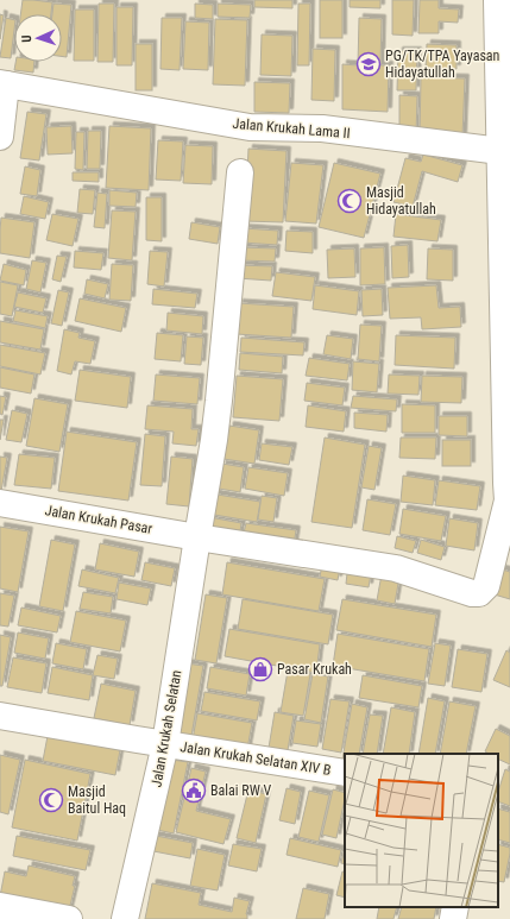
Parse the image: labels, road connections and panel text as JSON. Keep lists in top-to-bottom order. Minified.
{"streets":{"street":["Jalan Krukah Lama II","Jalan Krukah Pasar","Jalan Krukah Selatan","Jalan Krukah Selatan XIV B"]},"crossings":[["Jalan Krukah Pasar","Jalan Krukah Selatan"],["Jalan Krukah Selatan","Jalan Krukah Selatan XIV B"]],"places":{"school or university":["PG/TK/TPA Yayasan Hidayatullah"],"mosque":["Masjid Hidayatullah","Masjid Baitul Haq"],"shop":["Pasar Krukah"],"public building":["Balai RW V"]},"north":"left"}
